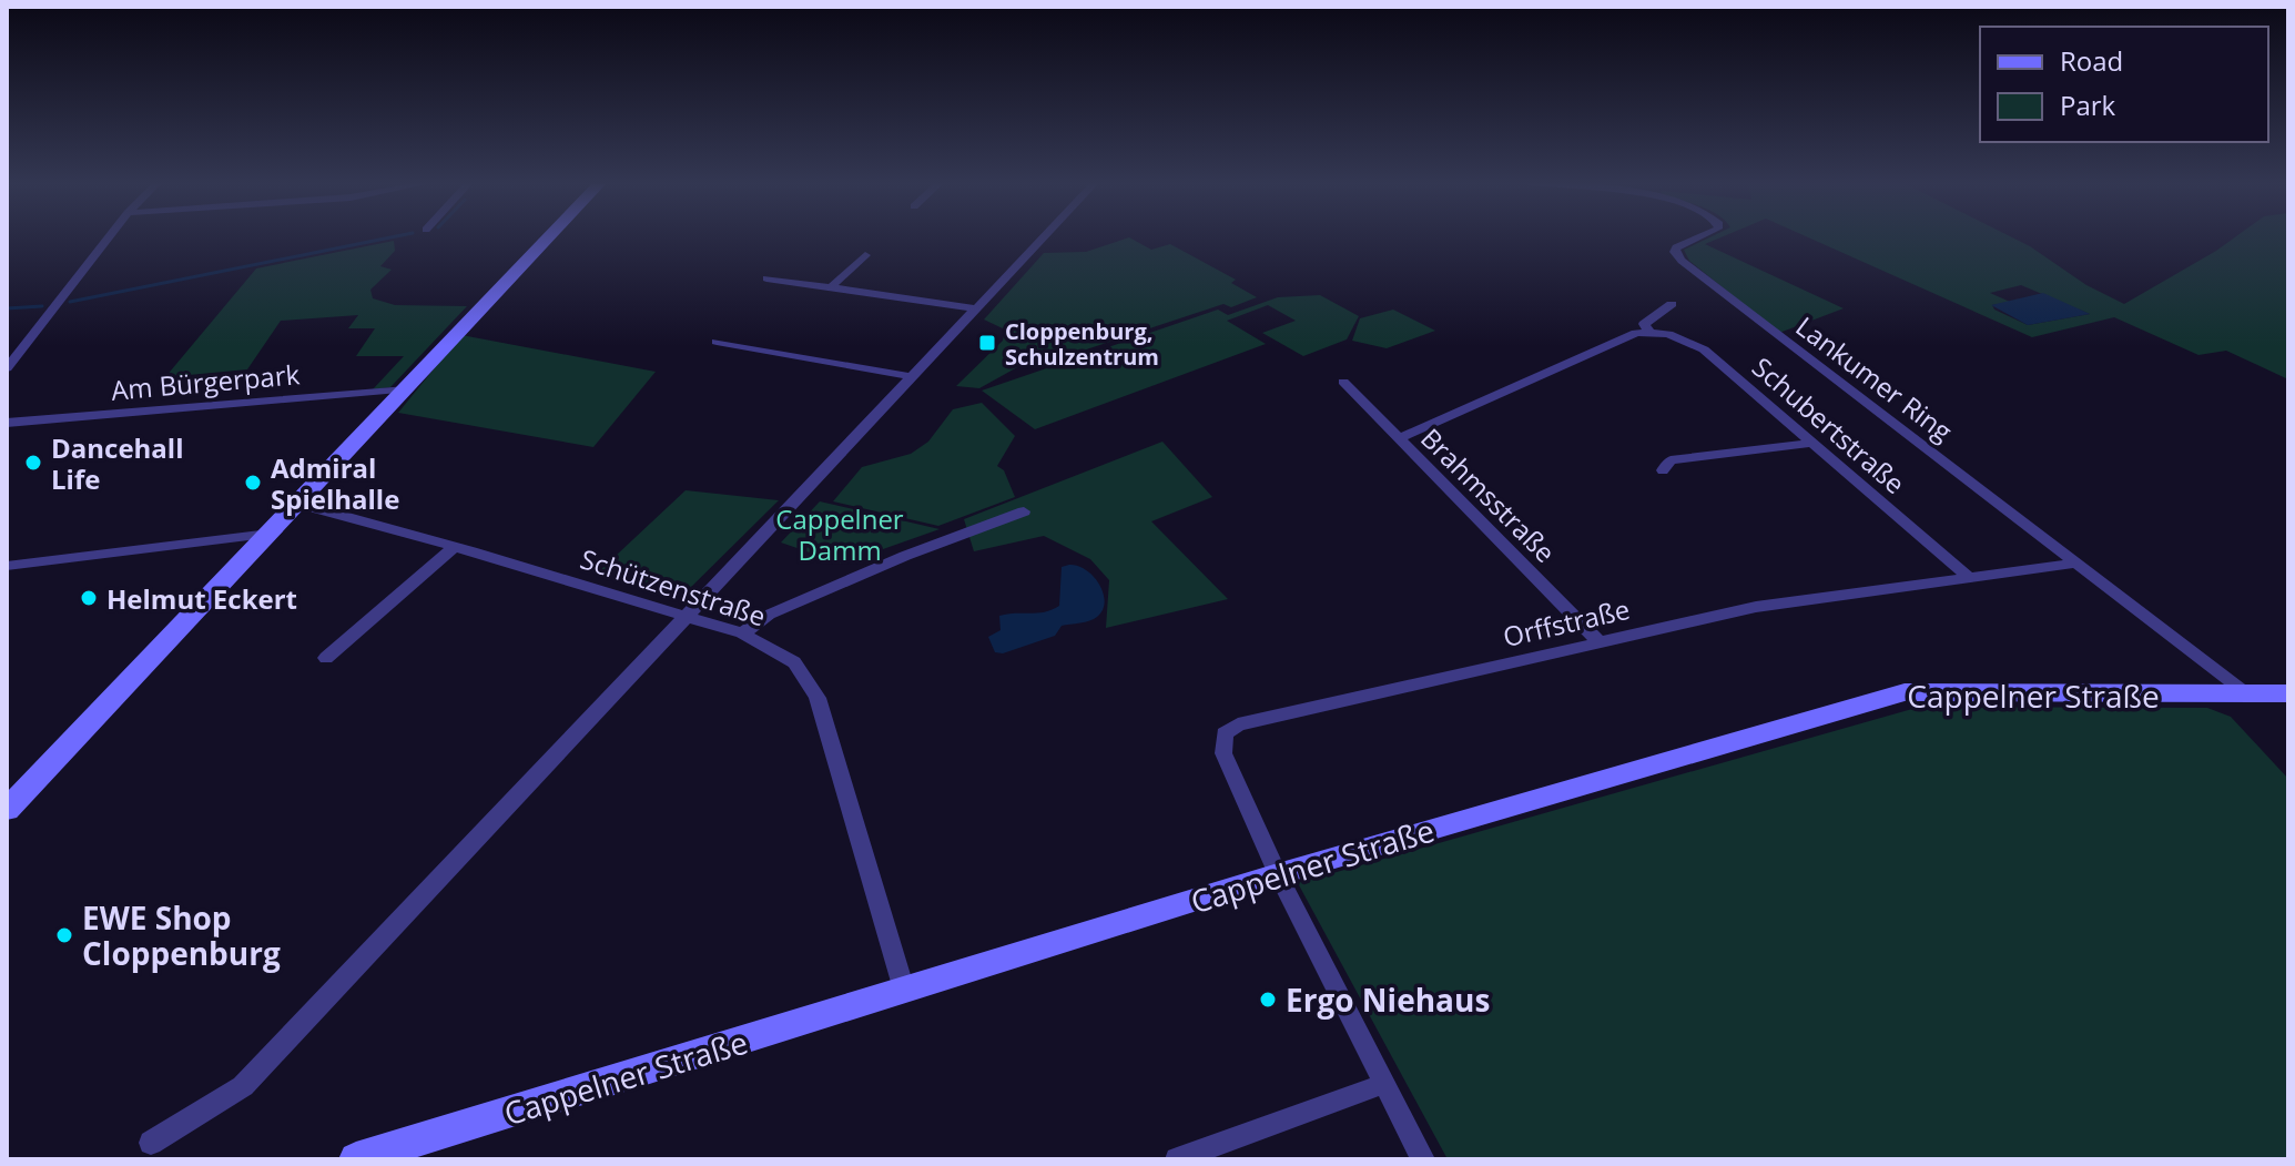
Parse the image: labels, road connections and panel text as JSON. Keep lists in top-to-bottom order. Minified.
{"streets":{"street":["Lankumer Ring","Am Bürgerpark","Schubertstraße","Brahmsstraße","Schützenstraße","Orffstraße","Cappelner Straße"]},"crossings":[["Lankumer Ring","Orffstraße"],["Lankumer Ring","Cappelner Straße"],["Schubertstraße","Orffstraße"],["Brahmsstraße","Orffstraße"],["Schützenstraße","Cappelner Straße"],["Orffstraße","Cappelner Straße"]],"parks":["Cappelner Damm"],"places":{"transit":["Cloppenburg, Schulzentrum"],"other":["Dancehall Life","Admiral Spielhalle","Helmut Eckert","EWE Shop Cloppenburg","Ergo Niehaus"]},"legend":["Road","Park"]}
